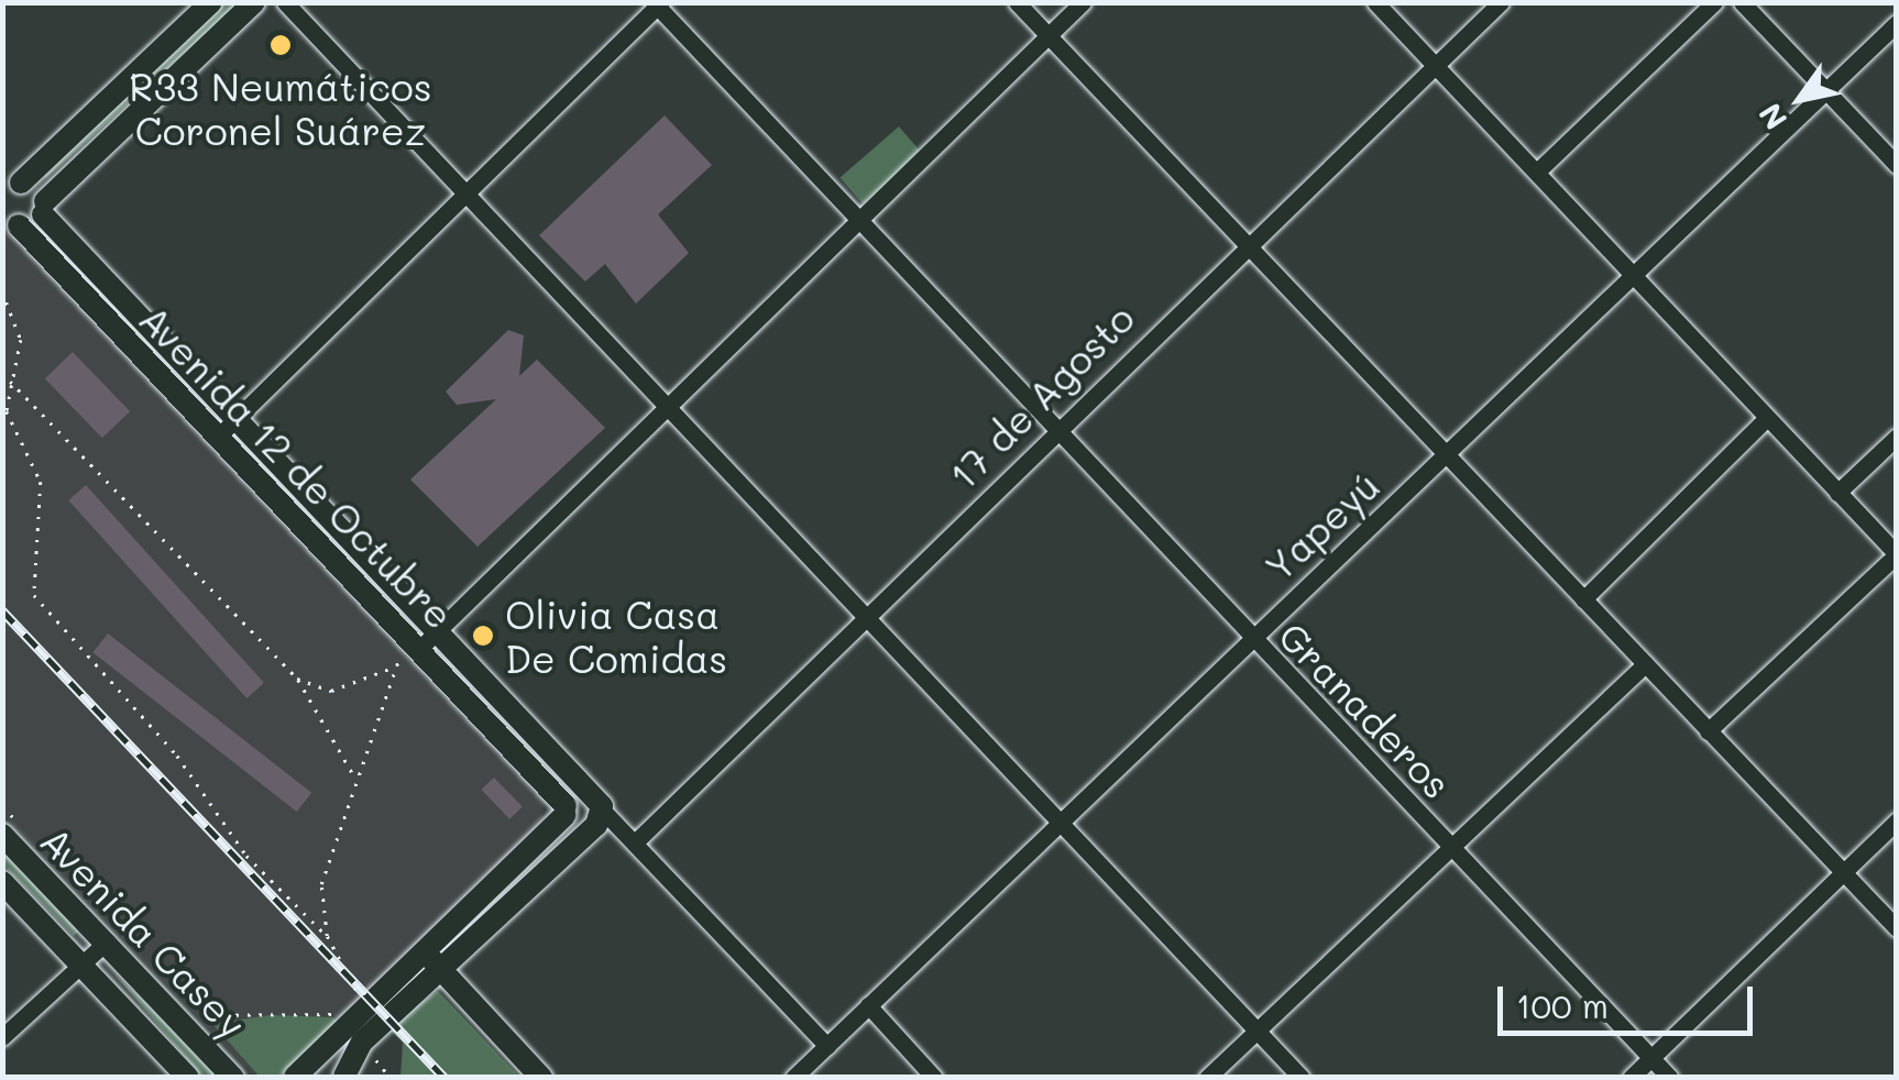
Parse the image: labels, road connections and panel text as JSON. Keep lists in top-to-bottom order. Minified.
{"streets":{"main road":["Avenida 12 de Octubre","Avenida Casey"],"street":["17 de Agosto","Yapeyú","Granaderos"]},"crossings":[["17 de Agosto","Granaderos"],["Yapeyú","Granaderos"]],"places":["R33 Neumáticos Coronel Suárez","Olivia Casa De Comidas"],"scale_bar":"100 m","north":"bottom left"}
